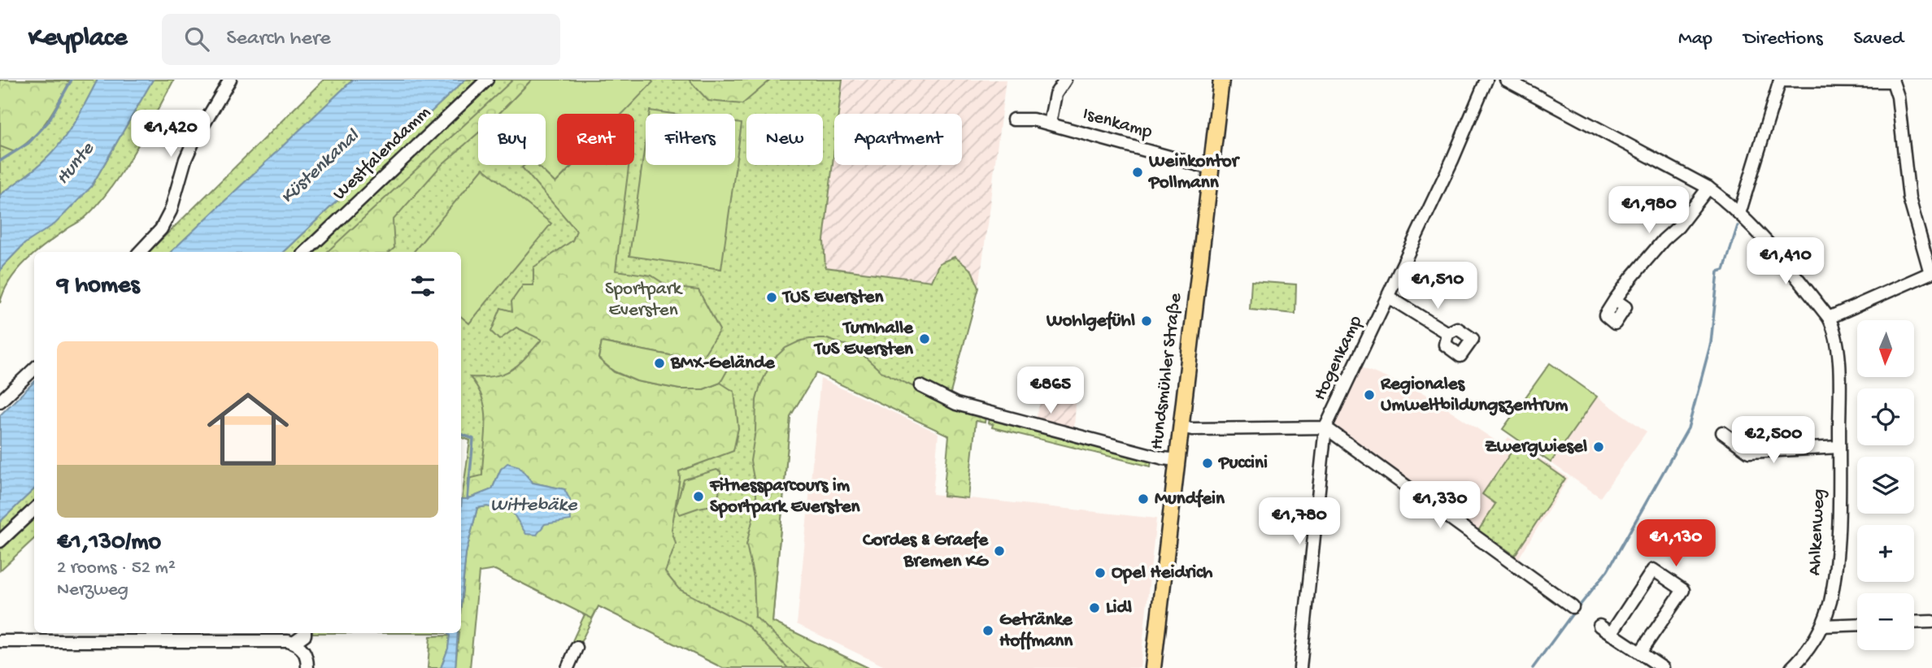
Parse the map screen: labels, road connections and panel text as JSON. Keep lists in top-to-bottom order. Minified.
{"streets":{"main road":["Hundsmühler Straße"],"street":["Isenkamp","Westfalendamm","Hogenkamp","Ahlkenweg"]},"crossings":[["Isenkamp","Hundsmühler Straße"],["Hogenkamp","Hundsmühler Straße"]],"water":["Hunte","Küstenkanal","Wittebäke"],"parks":["Sportpark Eversten"],"places":["Weinkontor Pollmann","TUS Eversten","Wohlgefühl","Turnhalle TuS Eversten","BMX-Gelände","Regionales Umweltbildungszentrum","Zwergwiesel","Puccini","Fitnessparcours im Sportpark Eversten","Mundfein","Cordes & Graefe Bremen KG","Opel Heidrich","Lidl","Getränke Hoffmann"],"north":"bottom","page":{"header":"Keyplace","search":"Search here","nav":["Map","Directions","Saved"],"price":["€1,420","€1,980","€1,410","€1,510","€865","€2,500","€1,330","€1,780","€1,130"],"chip":["Buy","Rent","Filters","New","Apartment"],"heading":"9 homes","map_buttons":["+","−"],"list":[{"name":"€1,130/mo","note":"2 rooms · 52 m² · Nerzweg"}]}}
